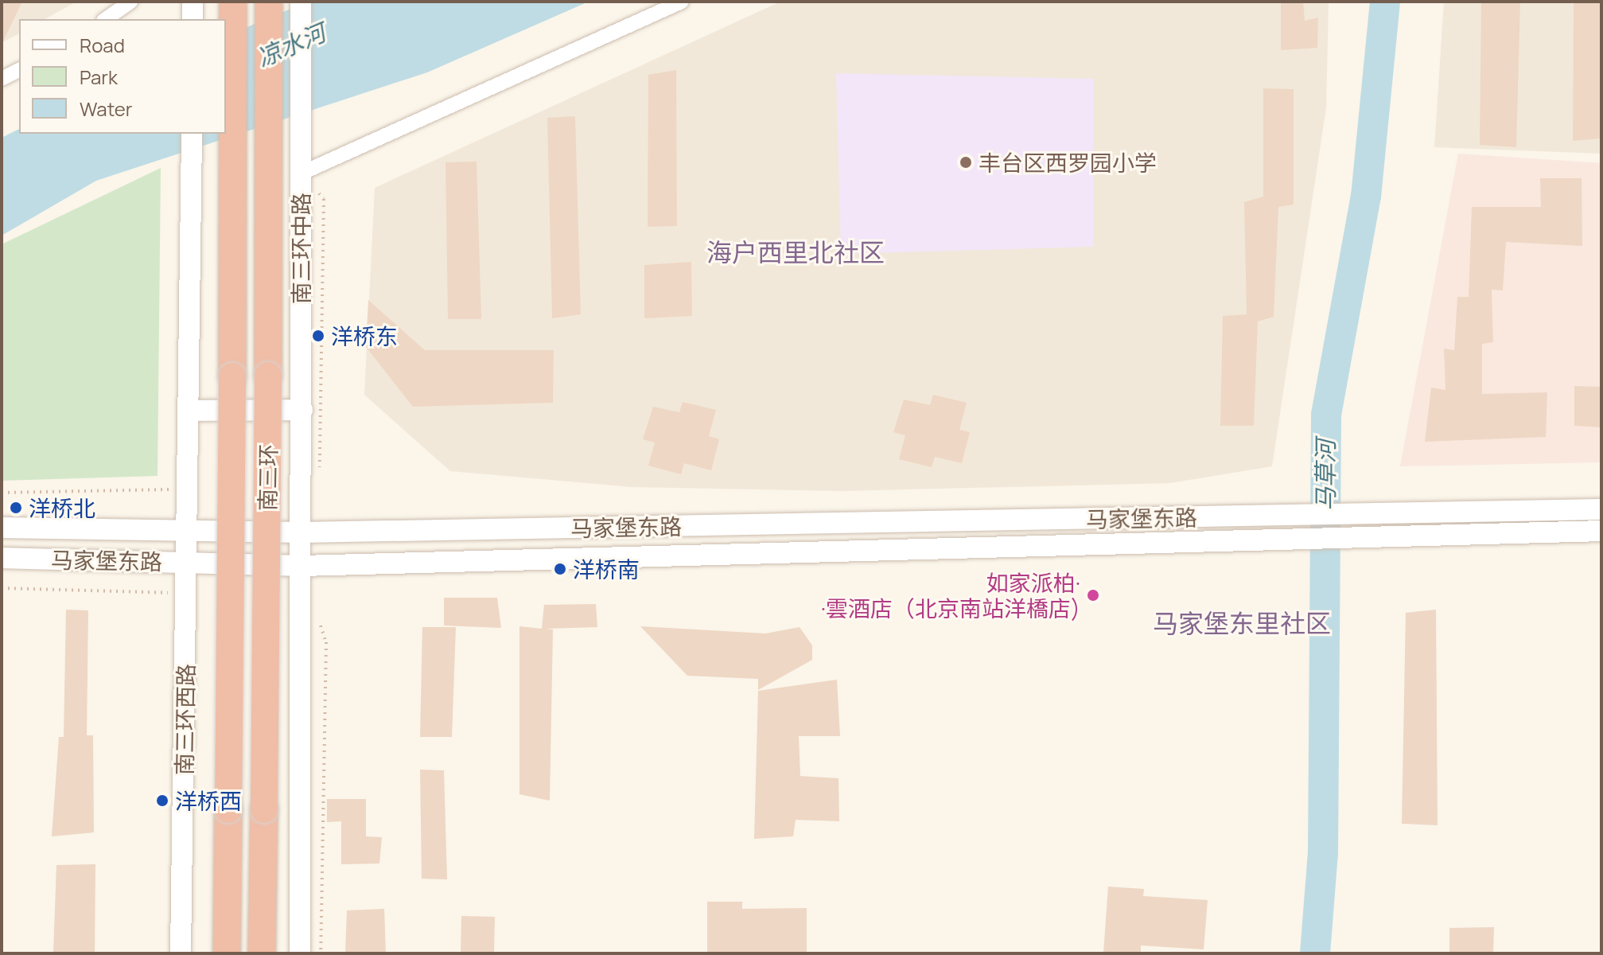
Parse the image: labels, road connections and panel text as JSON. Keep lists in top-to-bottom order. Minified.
{"streets":{"highway":["南三环"],"main road":["南三环中路","马家堡东路","南三环西路"]},"crossings":[["南三环中路","马家堡东路"],["马家堡东路","南三环西路"]],"districts":["海户西里北社区","马家堡东里社区"],"water":["凉水河","马草河"],"places":["丰台区西罗园小学","洋桥东","洋桥北","洋桥南","如家派柏· ·雲酒店（北京南站洋橋店)","洋桥西"],"legend":["Road","Park","Water"]}
